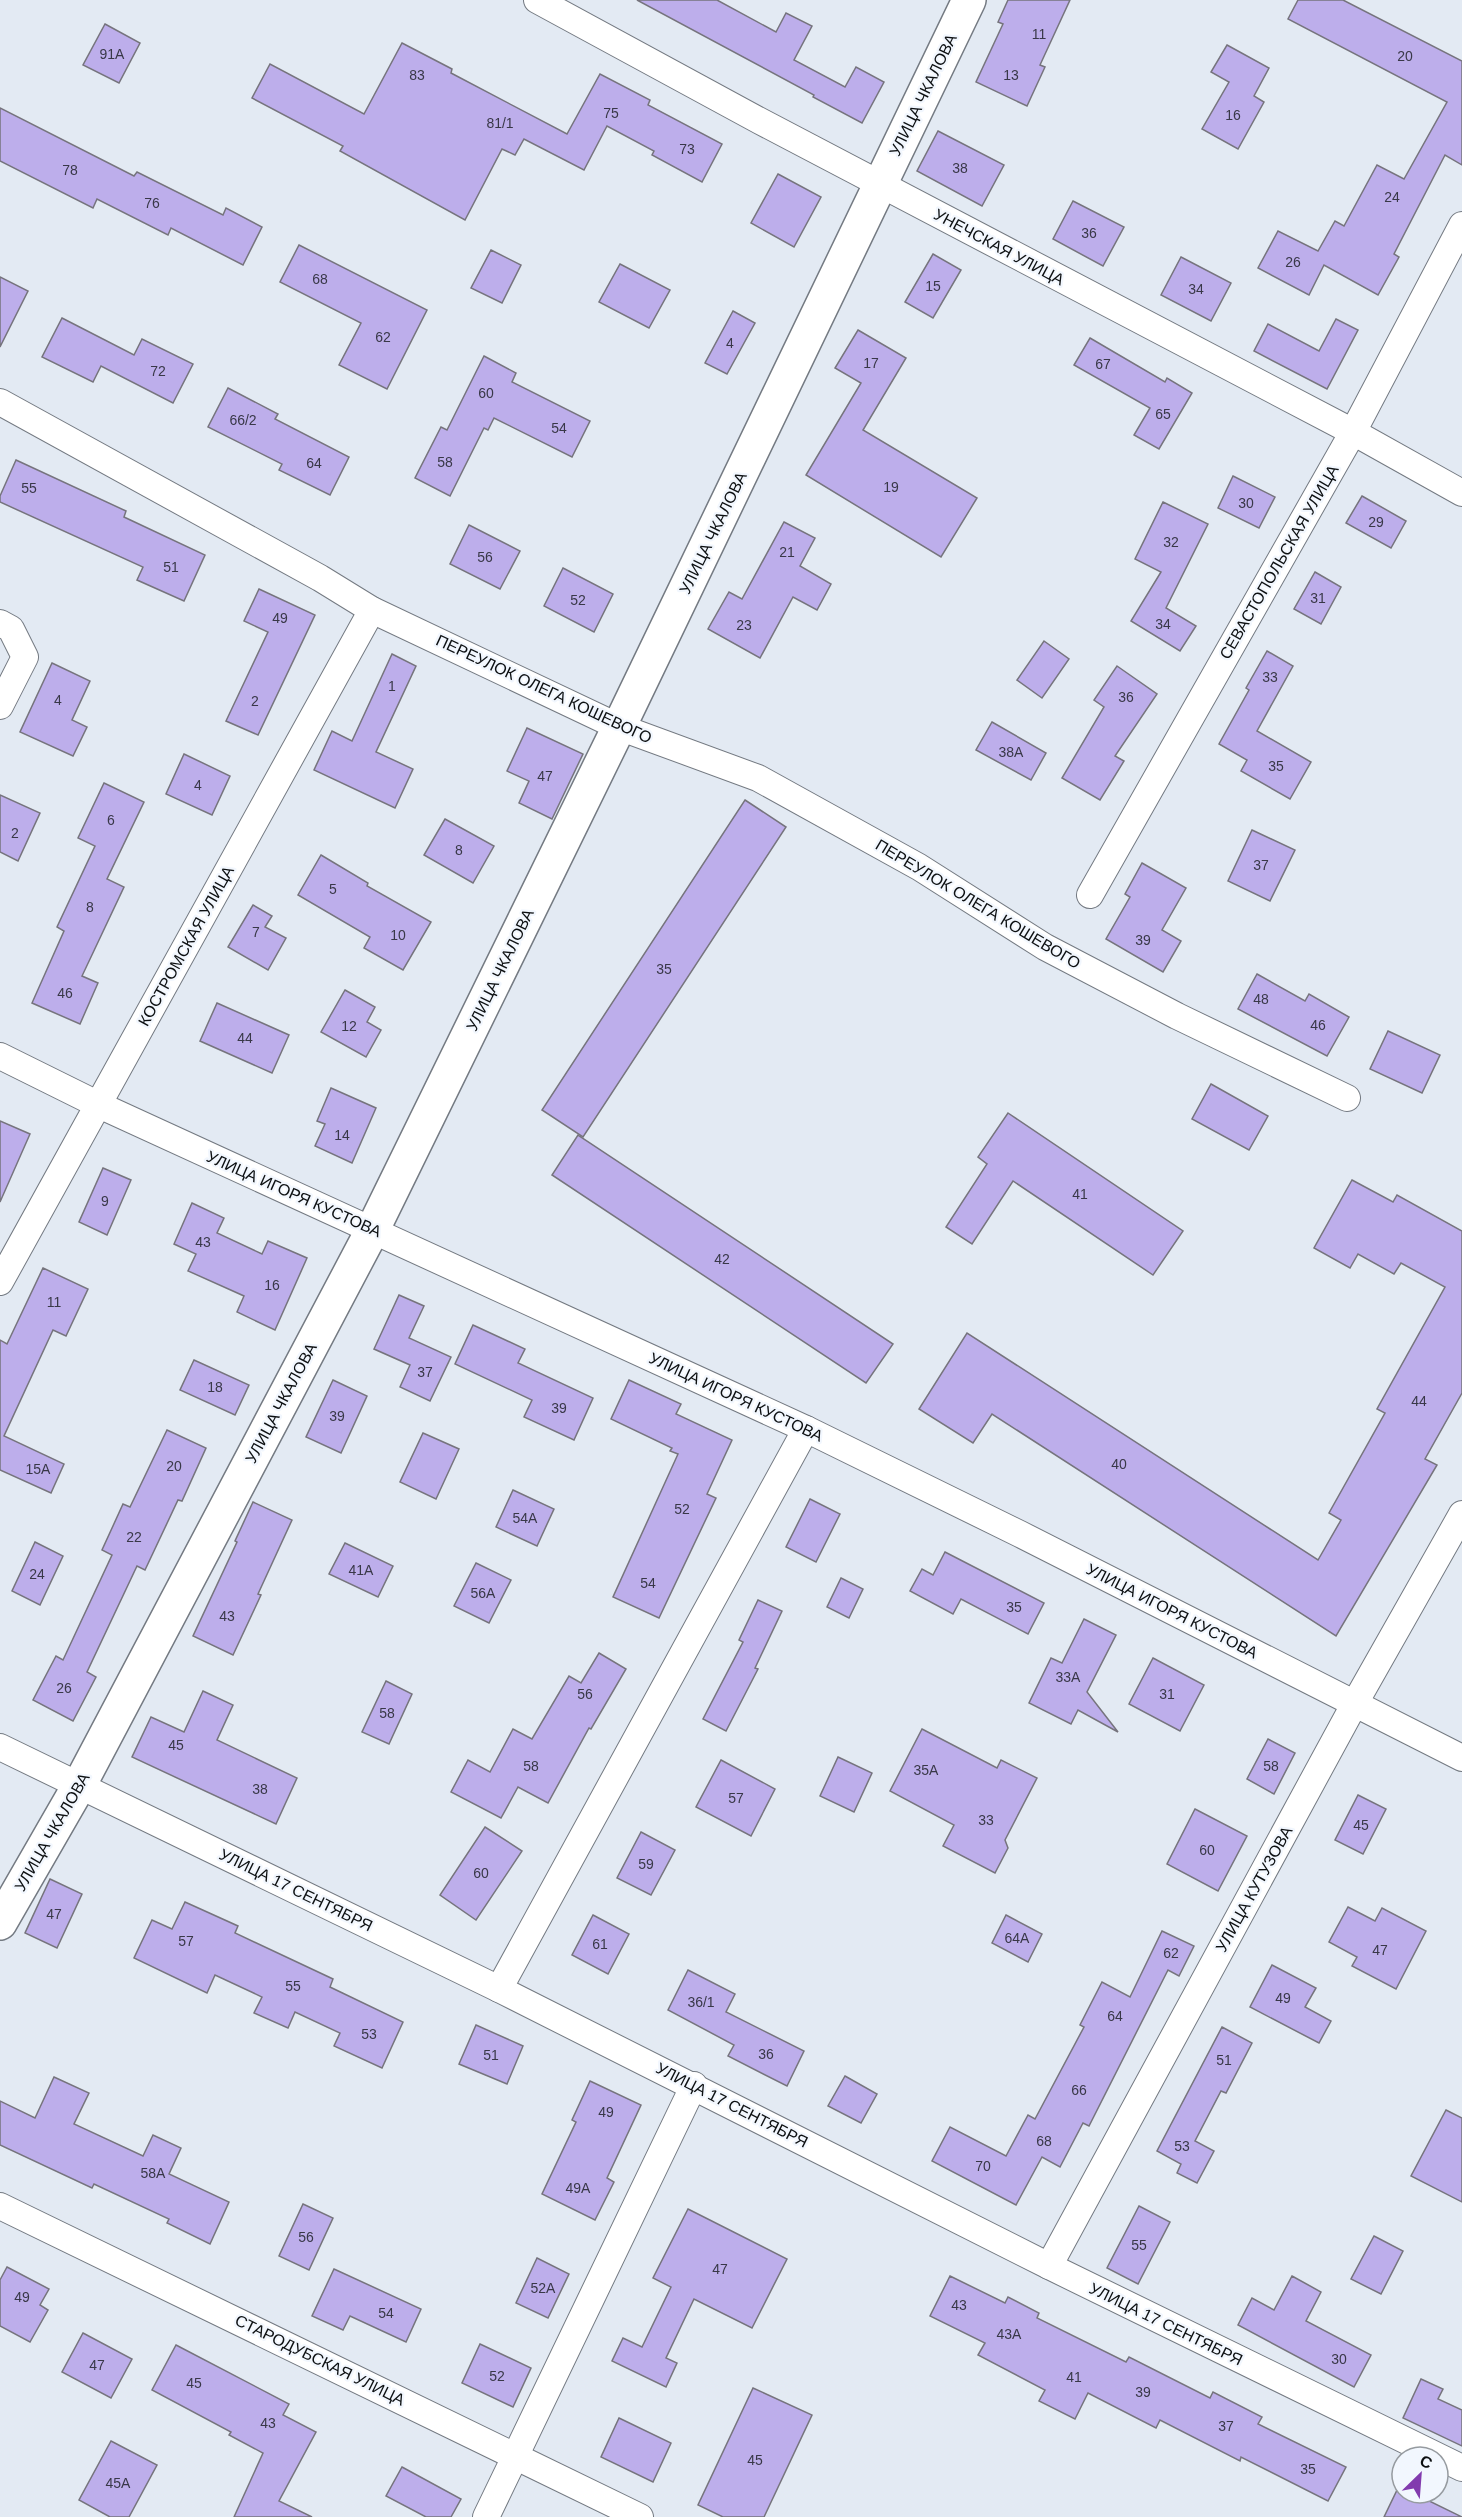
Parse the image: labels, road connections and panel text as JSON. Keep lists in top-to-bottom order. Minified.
{"streets":{"street":["УЛИЦА ЧКАЛОВА","УНЕЧСКАЯ УЛИЦА","СЕВАСТОПОЛЬСКАЯ УЛИЦА","ПЕРЕУЛОК ОЛЕГА КОШЕВОГО","КОСТРОМСКАЯ УЛИЦА","УЛИЦА ИГОРЯ КУСТОВА","УЛИЦА КУТУЗОВА","УЛИЦА 17 СЕНТЯБРЯ","СТАРОДУБСКАЯ УЛИЦА"]},"crossings":[["УЛИЦА ЧКАЛОВА","УНЕЧСКАЯ УЛИЦА"],["УЛИЦА ЧКАЛОВА","ПЕРЕУЛОК ОЛЕГА КОШЕВОГО"],["УЛИЦА ЧКАЛОВА","УЛИЦА ИГОРЯ КУСТОВА"],["УЛИЦА ЧКАЛОВА","УЛИЦА 17 СЕНТЯБРЯ"],["УНЕЧСКАЯ УЛИЦА","СЕВАСТОПОЛЬСКАЯ УЛИЦА"],["ПЕРЕУЛОК ОЛЕГА КОШЕВОГО","КОСТРОМСКАЯ УЛИЦА"],["КОСТРОМСКАЯ УЛИЦА","УЛИЦА ИГОРЯ КУСТОВА"],["УЛИЦА ИГОРЯ КУСТОВА","УЛИЦА КУТУЗОВА"],["УЛИЦА КУТУЗОВА","УЛИЦА 17 СЕНТЯБРЯ"]],"house_numbers":["11","91А","20","83","13","75","16","81/1","73","38","78","24","76","36","26","68","15","34","62","4","17","67","72","60","65","66/2","54","58","64","19","55","30","29","32","21","56","51","31","52","49","34","23","33","1","36","4","2","38А","35","47","4","6","2","8","37","5","8","7","10","39","35","46","48","46","12","44","14","41","9","43","42","16","11","37","18","44","39","39","40","20","15А","52","54А","22","41А","24","54","56А","35","43","33А","26","56","31","58","45","58","58","35А","38","57","33","45","60","59","60","47","64А","57","61","47","62","55","49","36/1","64","53","36","51","51","66","49","68","53","70","58А","49А","56","55","47","52А","49","43","54","43А","30","47","52","41","45","39","43","37","45","35","45А"],"north":"top right"}
